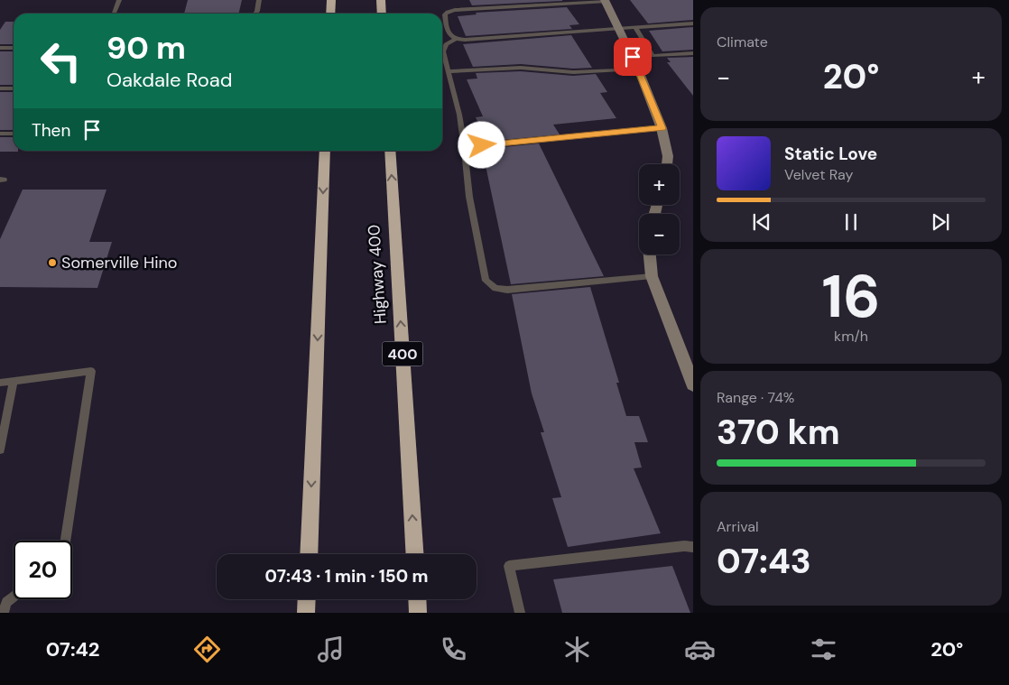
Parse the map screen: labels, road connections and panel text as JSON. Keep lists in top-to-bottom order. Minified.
{"streets":{"highway":["Highway 400","400"]},"places":["Somerville Hino"],"page":{"tile":["Climate",["16","km/h"],["Range · 74%","370 km"],["Arrival","07:43"]],"turn":["90 m","Oakdale Road"],"heat":["−","20°","+"],"then":"Then","song":["Static Love","Velvet Ray"],"map_buttons":["+","−"],"limit":"20","trip":"07:43 · 1 min · 150 m","tabs":["07:42","20°"]}}
